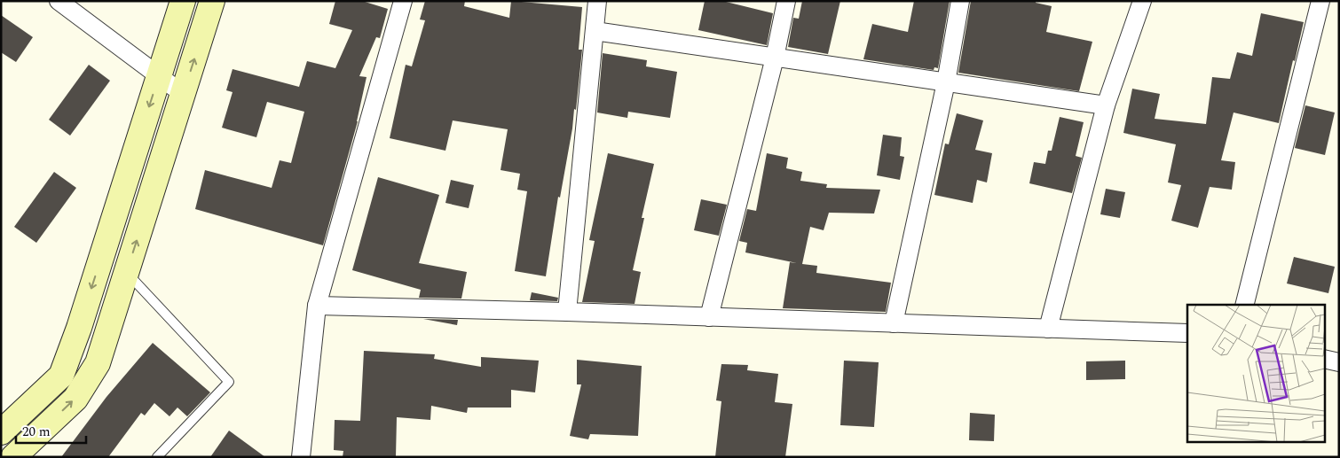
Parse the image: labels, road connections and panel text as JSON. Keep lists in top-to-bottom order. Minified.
{"scale_bar":"20 m"}
